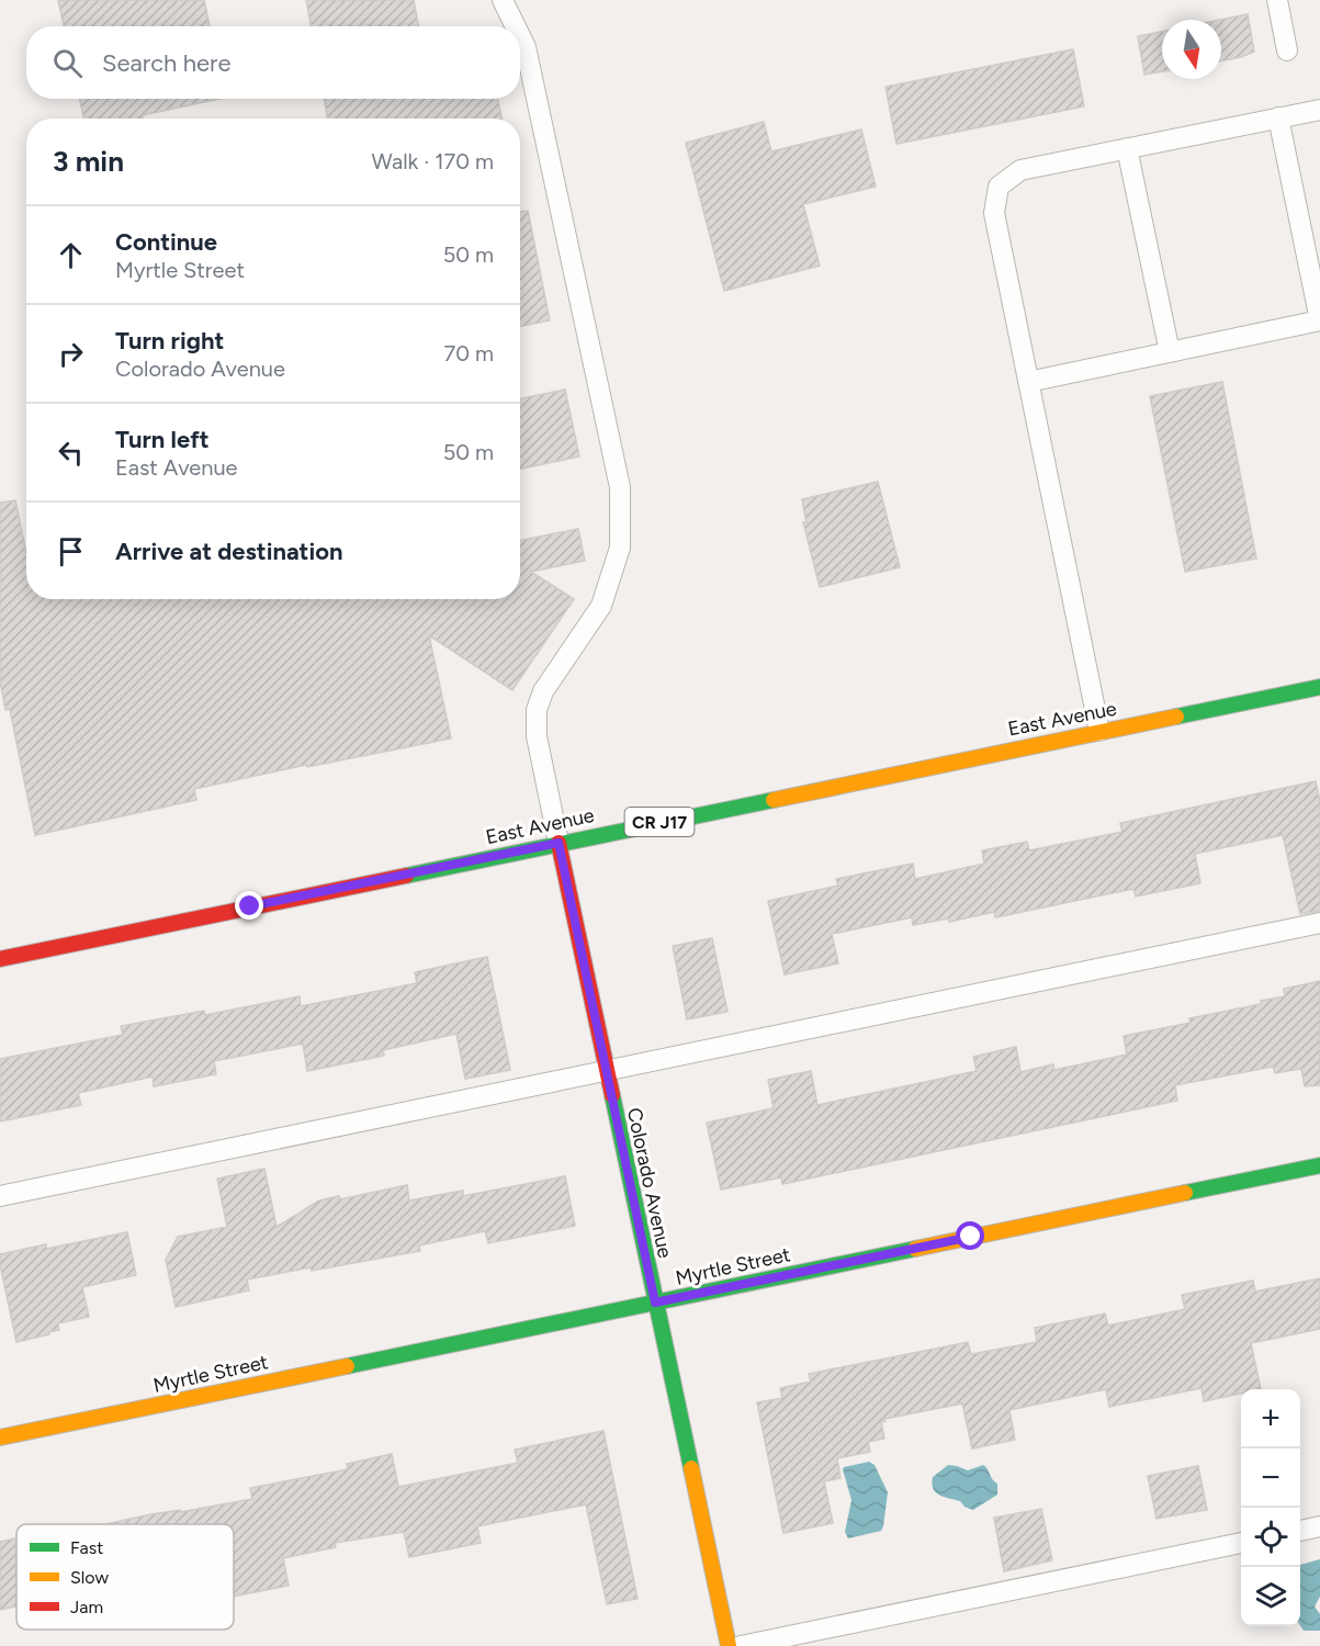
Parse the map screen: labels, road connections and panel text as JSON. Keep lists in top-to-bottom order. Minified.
{"streets":{"street":["East Avenue","CR J17","Colorado Avenue","Myrtle Street"]},"crossings":[["East Avenue","Colorado Avenue"],["Colorado Avenue","Myrtle Street"]],"legend":["Fast","Slow","Jam"],"north":"bottom","page":{"search":"Search here","heading":["3 min","Walk · 170 m"],"list":[["Continue","Myrtle Street","50 m"],["Turn right","Colorado Avenue","70 m"],["Turn left","East Avenue","50 m"],"Arrive at destination"],"map_buttons":["+","−"]}}
